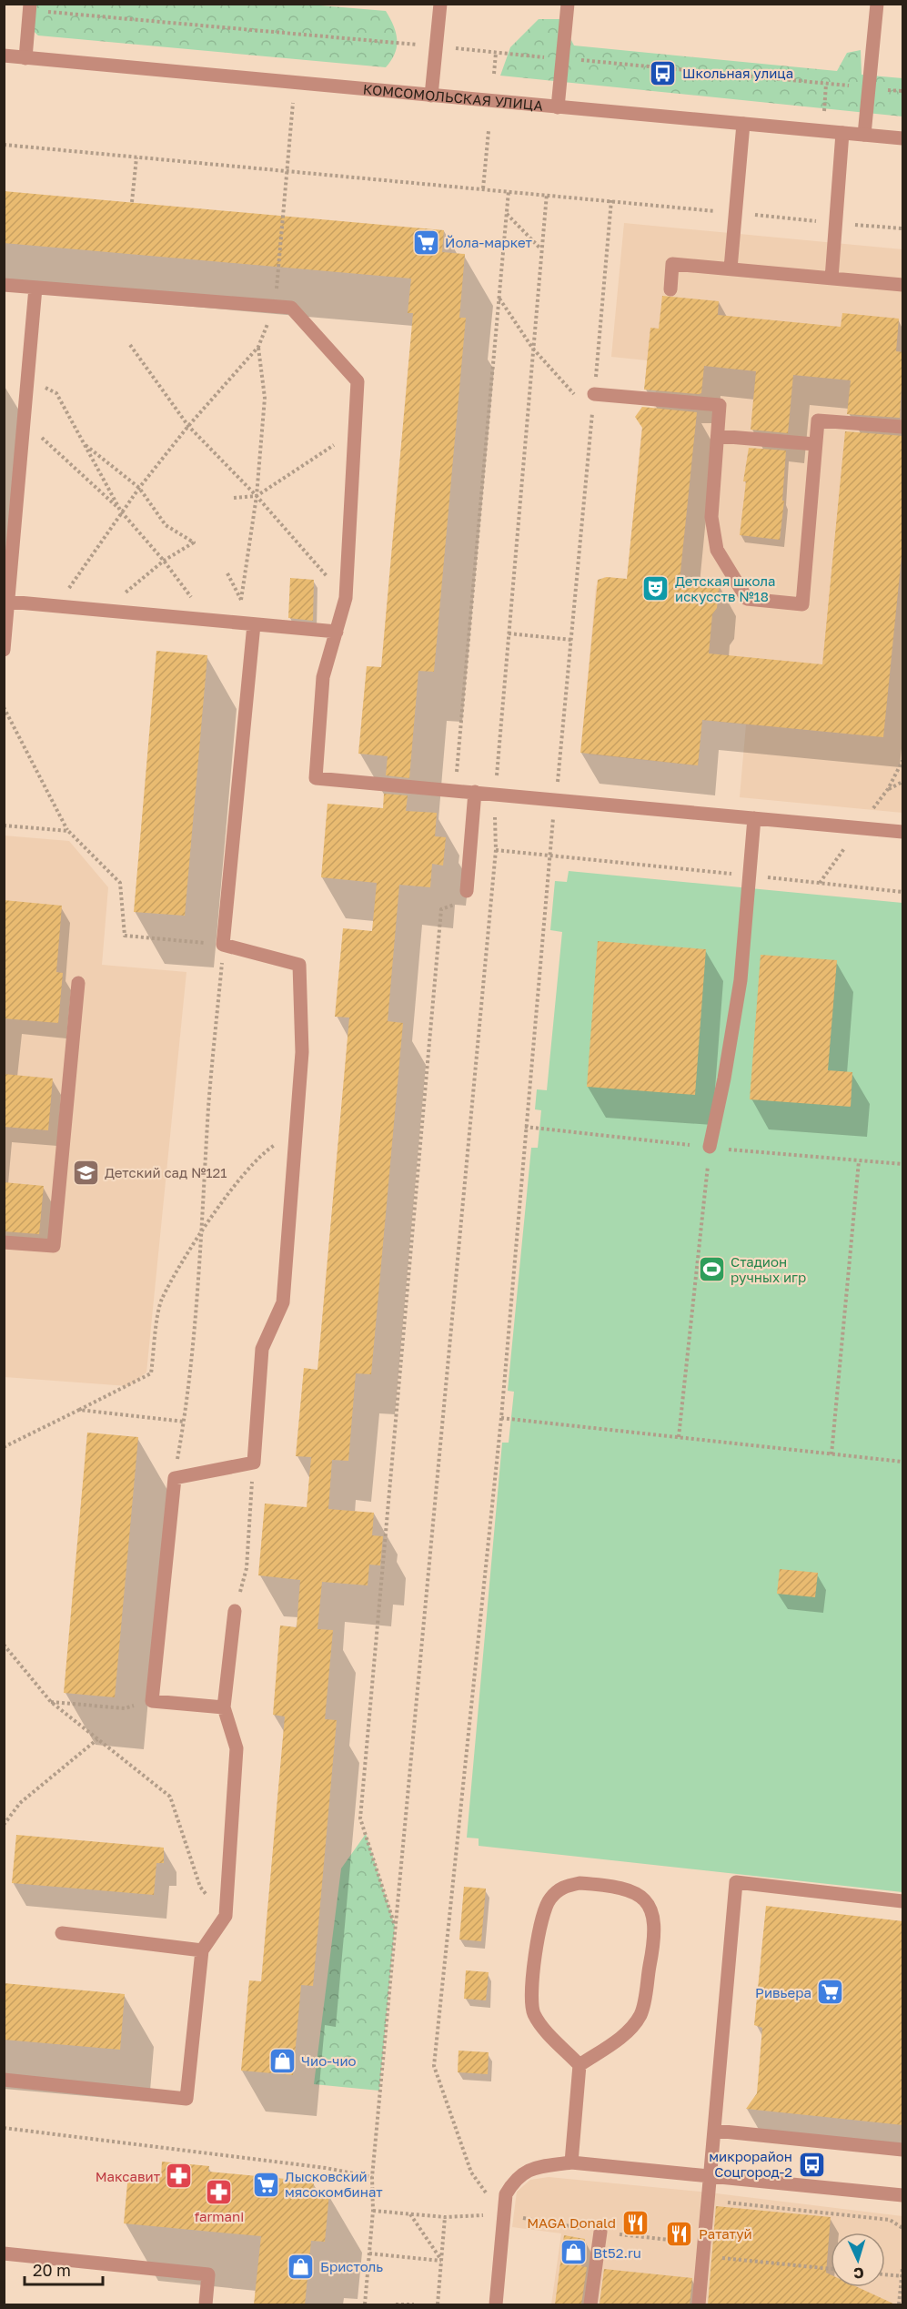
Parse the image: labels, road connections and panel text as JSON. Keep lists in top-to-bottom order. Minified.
{"streets":{"street":["КОМСОМОЛЬСКАЯ УЛИЦА"]},"places":{"bus stop":["Школьная улица","микрорайон Соцгород-2"],"supermarket":["Йола-маркет","Ривьера","Лысковский мясокомбинат"],"theatre":["Детская школа искусств №18"],"school or university":["Детский сад №121"],"sports":["Стадион ручных игр"],"shop":["Чио-чио","Bt52.ru","Бристоль"],"pharmacy":["Максавит","farmani"],"restaurant":["MAGA Donald","Рататуй"]},"scale_bar":"20 m","north":"bottom"}
